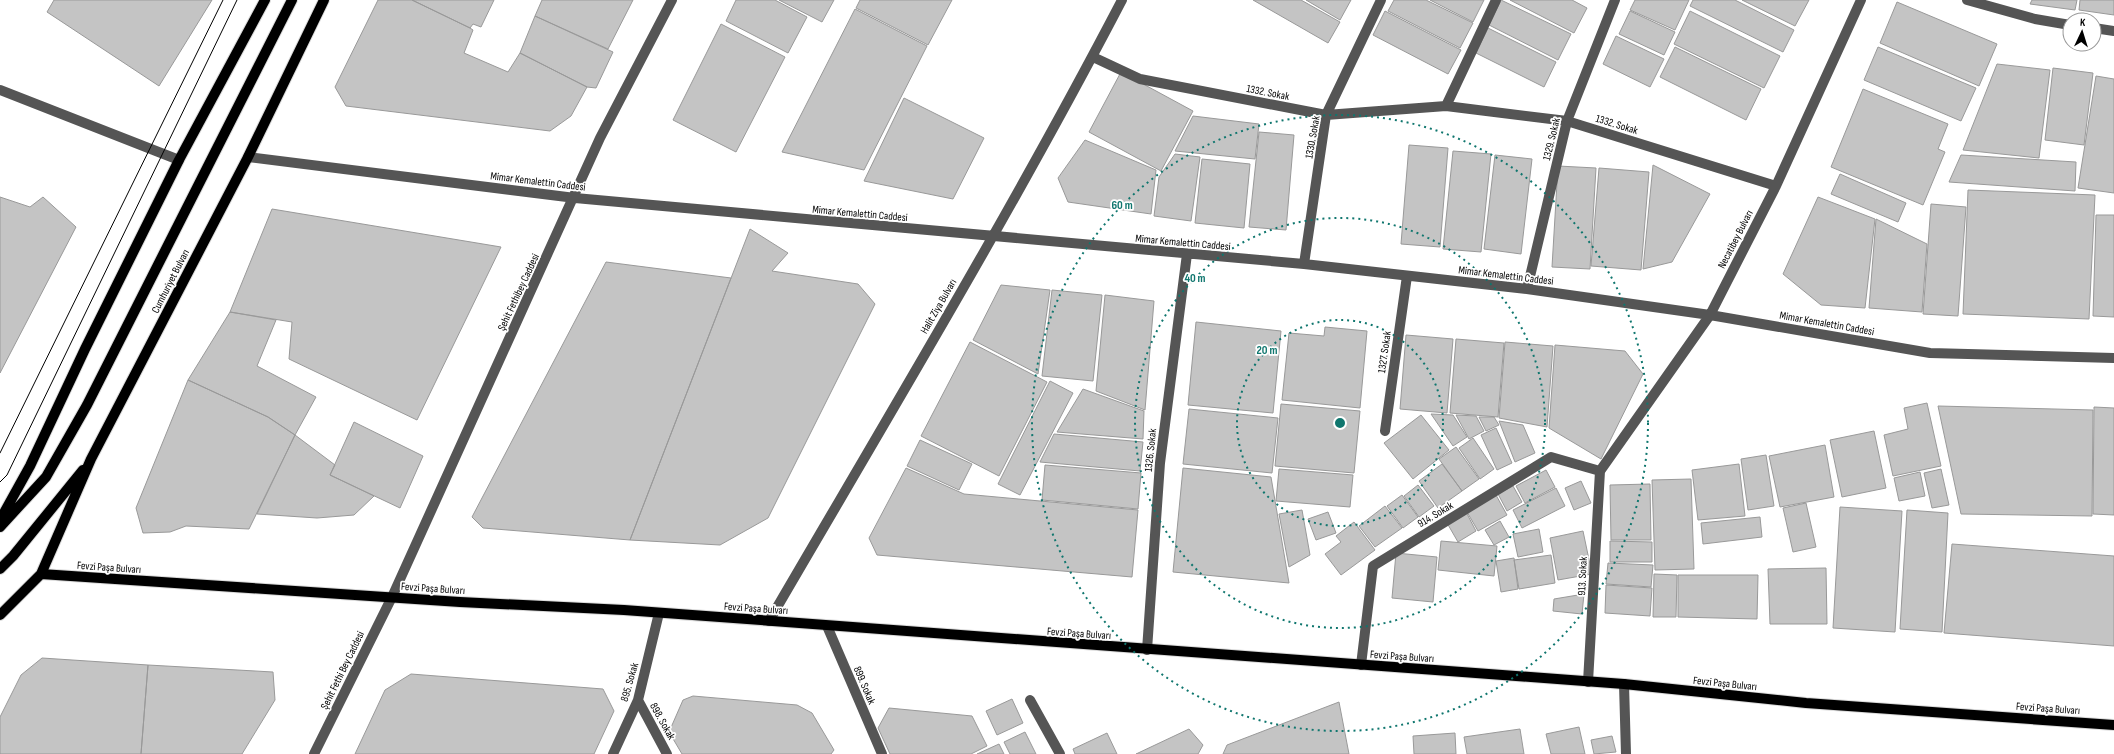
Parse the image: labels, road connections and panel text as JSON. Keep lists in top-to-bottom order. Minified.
{"streets":{"main road":["Cumhuriyet Bulvarı","Fevzi Paşa Bulvarı"],"street":["1332. Sokak","1330. Sokak","1329. Sokak","Mimar Kemalettin Caddesi","Necatibey Bulvarı","Şehit Fethibey Caddesi","Halit Ziya Bulvarı","1327. Sokak","1326. Sokak","914. Sokak","913. Sokak","Şehit Fethi Bey Caddesi","895. Sokak","899. Sokak","898. Sokak"]},"crossings":[["1332. Sokak","1330. Sokak"],["1332. Sokak","1329. Sokak"],["1332. Sokak","Necatibey Bulvarı"],["1332. Sokak","Halit Ziya Bulvarı"],["1330. Sokak","Mimar Kemalettin Caddesi"],["1329. Sokak","Mimar Kemalettin Caddesi"],["Mimar Kemalettin Caddesi","Necatibey Bulvarı"],["Mimar Kemalettin Caddesi","Cumhuriyet Bulvarı"],["Mimar Kemalettin Caddesi","Şehit Fethibey Caddesi"],["Mimar Kemalettin Caddesi","Halit Ziya Bulvarı"],["Mimar Kemalettin Caddesi","1327. Sokak"],["Mimar Kemalettin Caddesi","1326. Sokak"],["Necatibey Bulvarı","914. Sokak"],["Necatibey Bulvarı","913. Sokak"],["Cumhuriyet Bulvarı","Fevzi Paşa Bulvarı"],["Şehit Fethibey Caddesi","Fevzi Paşa Bulvarı"],["Şehit Fethibey Caddesi","Şehit Fethi Bey Caddesi"],["Halit Ziya Bulvarı","Fevzi Paşa Bulvarı"],["1326. Sokak","Fevzi Paşa Bulvarı"],["914. Sokak","Fevzi Paşa Bulvarı"],["914. Sokak","913. Sokak"],["Fevzi Paşa Bulvarı","913. Sokak"],["Fevzi Paşa Bulvarı","Şehit Fethi Bey Caddesi"],["Fevzi Paşa Bulvarı","895. Sokak"],["Fevzi Paşa Bulvarı","899. Sokak"],["895. Sokak","898. Sokak"]],"north":"top","rings":["60 m","40 m","20 m"]}
